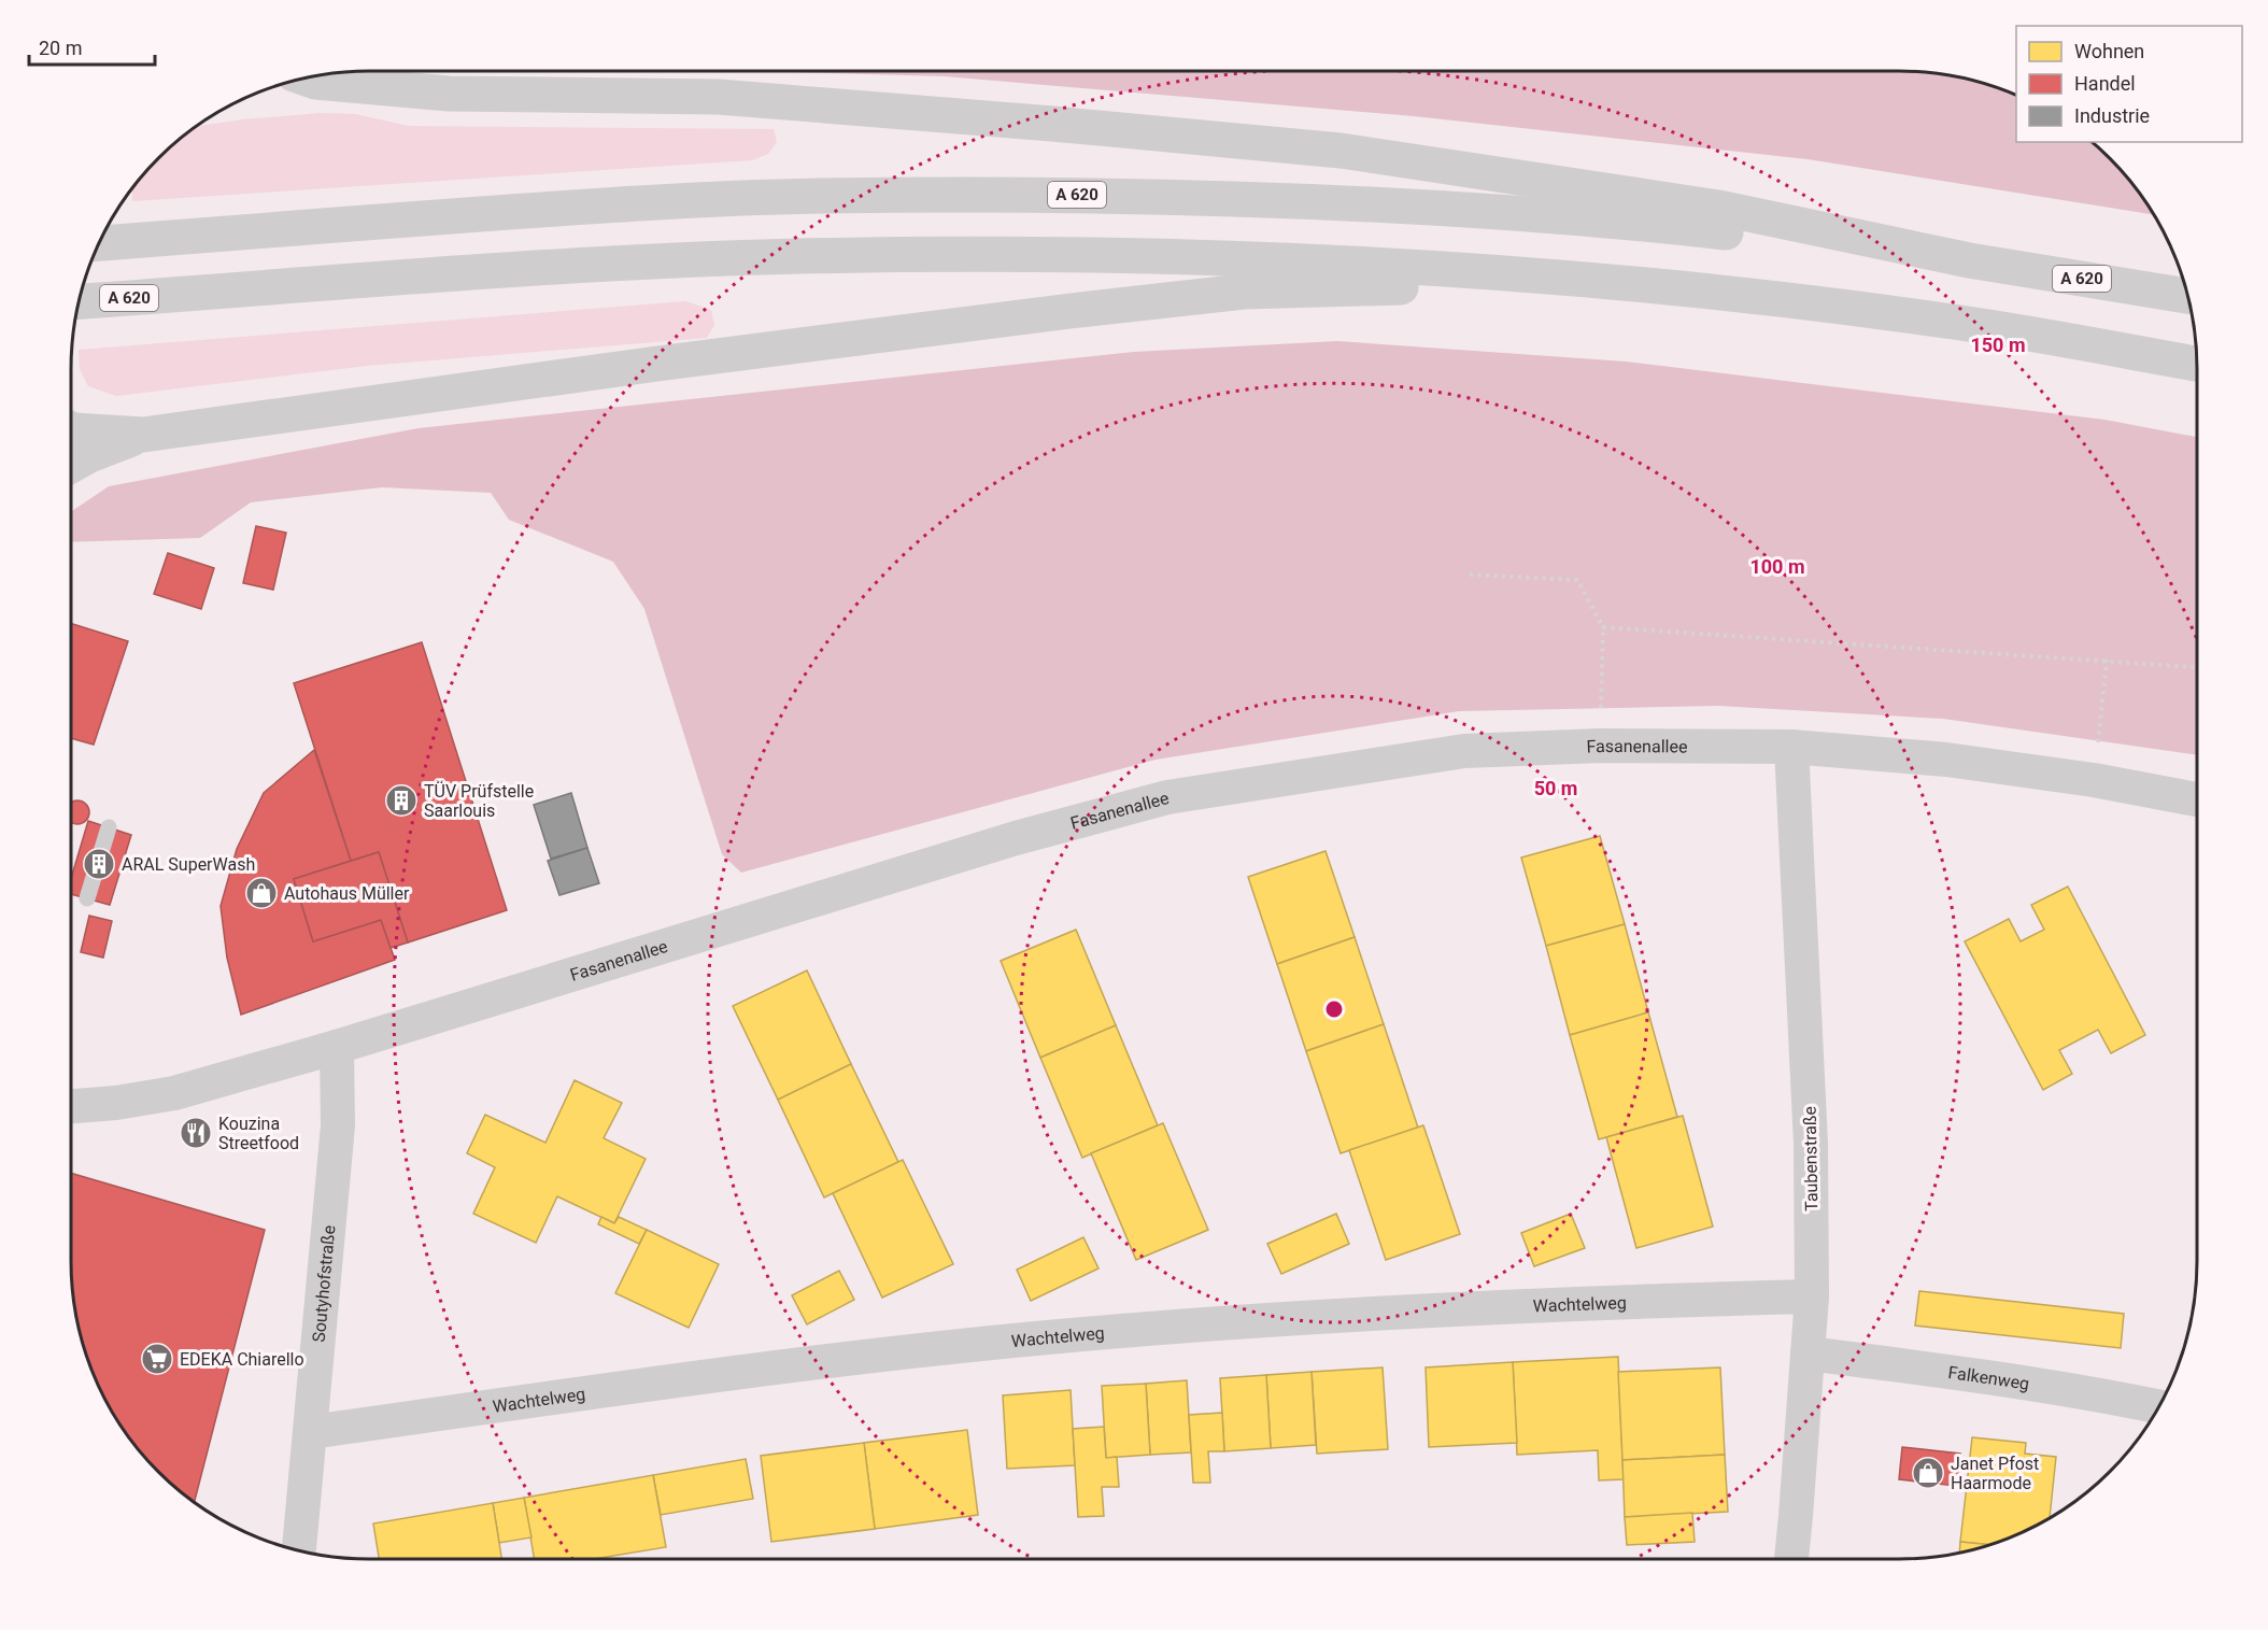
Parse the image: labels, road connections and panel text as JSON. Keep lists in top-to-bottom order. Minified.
{"streets":{"highway":["A 620"],"street":["Fasanenallee","Taubenstraße","Soutyhofstraße","Wachtelweg","Falkenweg"]},"crossings":[["Fasanenallee","Taubenstraße"],["Fasanenallee","Soutyhofstraße"],["Taubenstraße","Wachtelweg"],["Taubenstraße","Falkenweg"],["Soutyhofstraße","Wachtelweg"]],"places":{"building":["TÜV Prüfstelle Saarlouis","ARAL SuperWash"],"shop":["Autohaus Müller","Janet Pfost Haarmode"],"restaurant":["Kouzina Streetfood"],"supermarket":["EDEKA Chiarello"]},"legend":["Wohnen","Handel","Industrie"],"scale_bar":"20 m","rings":["150 m","100 m","50 m"]}
